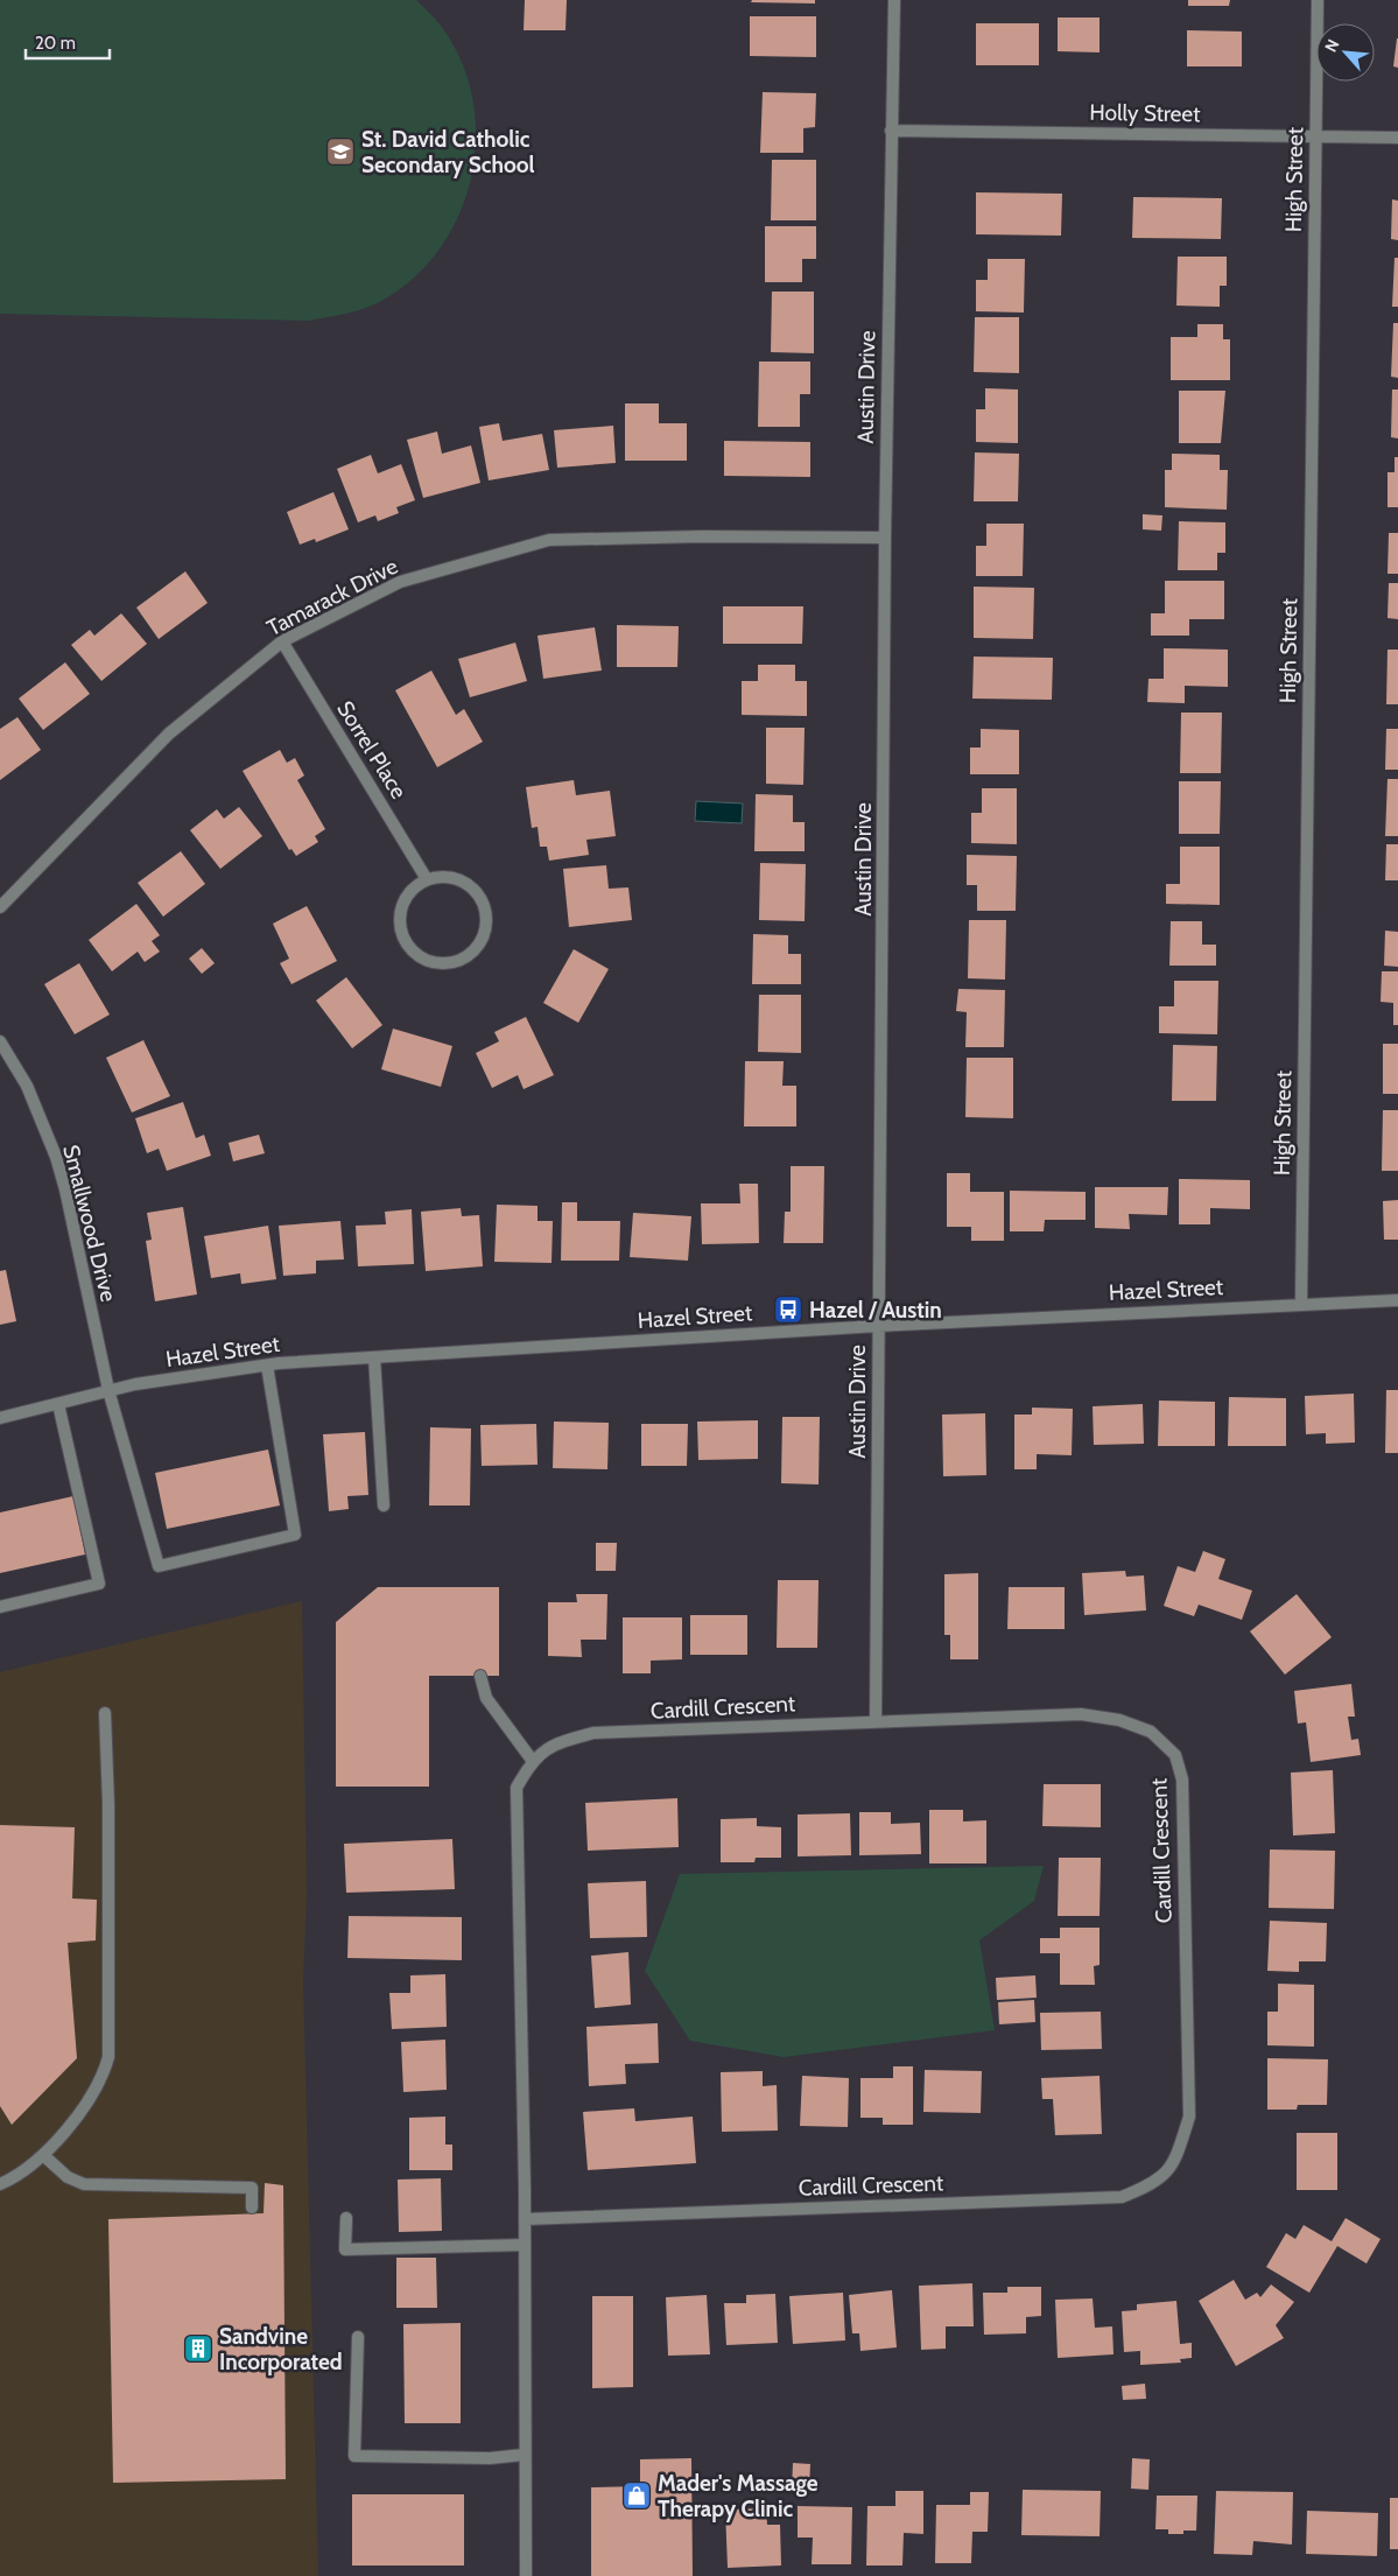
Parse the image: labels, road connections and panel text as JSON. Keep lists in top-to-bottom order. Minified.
{"streets":{"street":["Holly Street","High Street","Austin Drive","Tamarack Drive","Sorrel Place","Smallwood Drive","Hazel Street","Cardill Crescent"]},"crossings":[["Holly Street","High Street"],["Holly Street","Austin Drive"],["High Street","Hazel Street"],["Austin Drive","Tamarack Drive"],["Austin Drive","Hazel Street"],["Austin Drive","Cardill Crescent"],["Tamarack Drive","Sorrel Place"],["Smallwood Drive","Hazel Street"]],"places":{"school or university":["St. David Catholic Secondary School"],"bus stop":["Hazel / Austin"],"building":["Sandvine Incorporated"],"shop":["Mader's Massage Therapy Clinic"]},"scale_bar":"20 m","north":"top left"}
